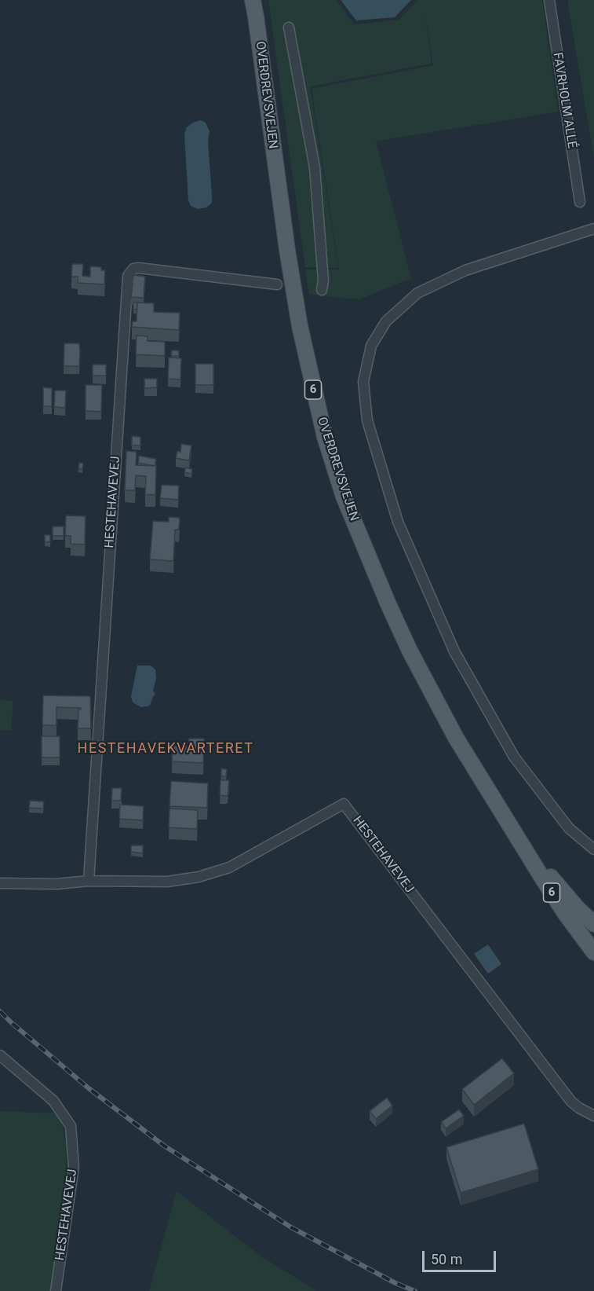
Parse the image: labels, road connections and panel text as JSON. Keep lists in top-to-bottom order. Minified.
{"streets":{"main road":["OVERDREVSVEJEN","6"],"street":["FAVRHOLM ALLÉ","HESTEHAVEVEJ"]},"districts":["HESTEHAVEKVARTERET"],"scale_bar":"50 m"}
